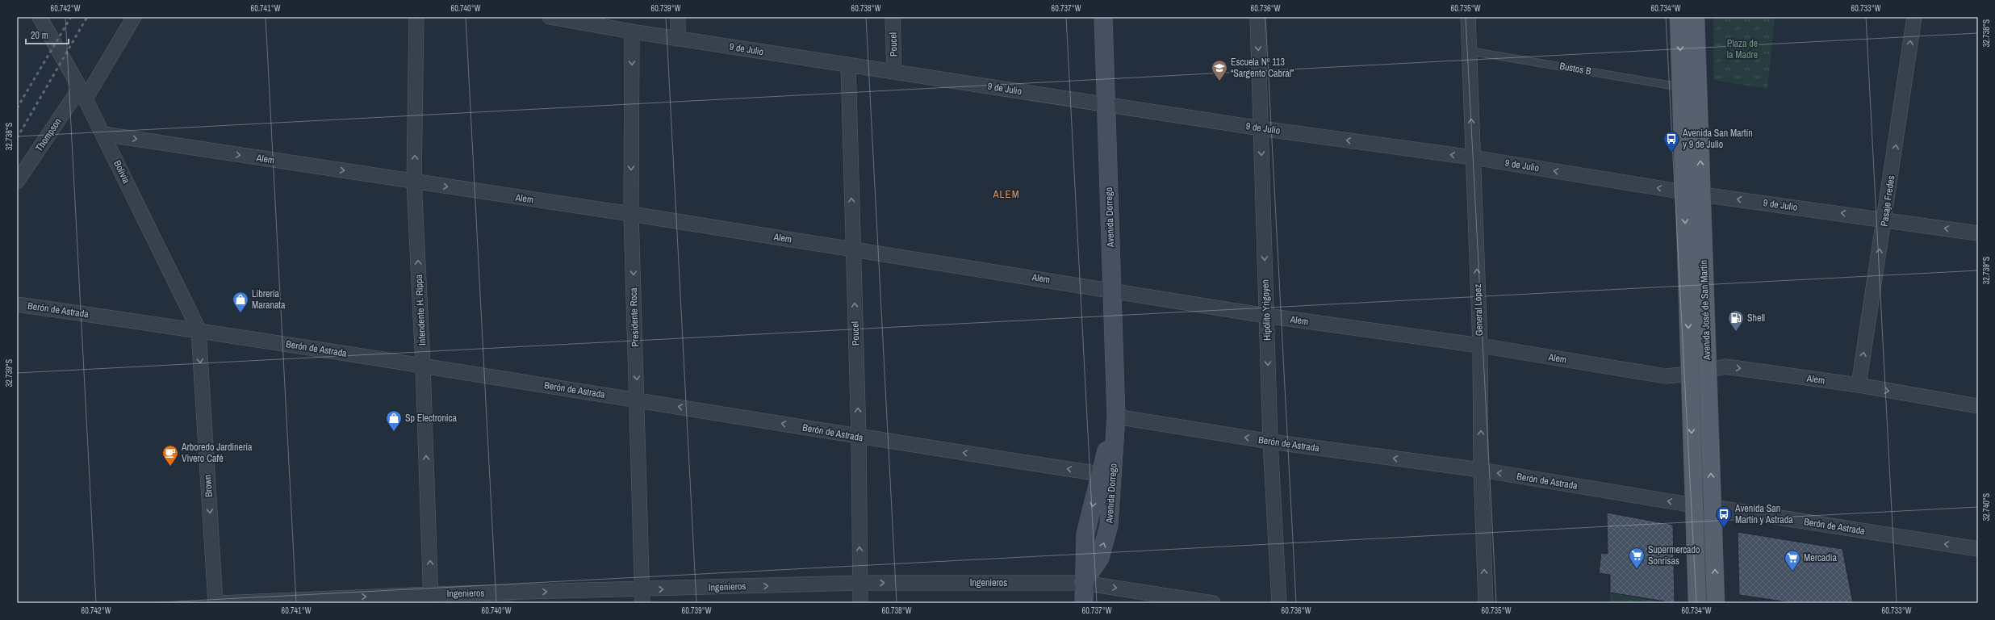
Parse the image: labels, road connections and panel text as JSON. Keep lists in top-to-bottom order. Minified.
{"streets":{"main road":["Avenida Dorrego","Avenida José de San Martín"],"street":["Poucel","9 de Julio","Thompson","Alem","Bolivia","Pasaje Fredes","Berón de Astrada","Intendente H. Rippa","Hipólito Yrigoyen","General López","Presidente Roca","Brown","Ingenieros"],"lane":["Bustos B"]},"crossings":[["Poucel","9 de Julio"],["Poucel","Alem"],["Poucel","Berón de Astrada"],["Poucel","Ingenieros"],["9 de Julio","Pasaje Fredes"],["9 de Julio","Avenida Dorrego"],["9 de Julio","Hipólito Yrigoyen"],["9 de Julio","General López"],["9 de Julio","Avenida José de San Martín"],["9 de Julio","Presidente Roca"],["Bustos B","General López"],["Bustos B","Avenida José de San Martín"],["Thompson","Bolivia"],["Alem","Bolivia"],["Alem","Pasaje Fredes"],["Alem","Avenida Dorrego"],["Alem","Intendente H. Rippa"],["Alem","Hipólito Yrigoyen"],["Alem","General López"],["Alem","Avenida José de San Martín"],["Alem","Presidente Roca"],["Bolivia","Berón de Astrada"],["Bolivia","Brown"],["Avenida Dorrego","Berón de Astrada"],["Avenida Dorrego","Ingenieros"],["Berón de Astrada","Intendente H. Rippa"],["Berón de Astrada","Hipólito Yrigoyen"],["Berón de Astrada","General López"],["Berón de Astrada","Avenida José de San Martín"],["Berón de Astrada","Presidente Roca"],["Berón de Astrada","Brown"],["Intendente H. Rippa","Ingenieros"],["Presidente Roca","Ingenieros"]],"one_way":["Poucel","9 de Julio","Alem","Pasaje Fredes","Berón de Astrada","Intendente H. Rippa","Hipólito Yrigoyen","General López","Presidente Roca","Brown","Ingenieros"],"districts":["ALEM"],"parks":["Plaza de la Madre"],"places":{"school or university":["Escuela Nº 113 “Sargento Cabral”"],"bus stop":["Avenida San Martín y 9 de Julio","Avenida San Martín y Astrada"],"shop":["Librería Maranata","Sp Electronica"],"fuel station":["Shell"],"cafe":["Arboredo Jardinería Vivero Café"],"supermarket":["Supermercado Sonrisas","Mercadia"]},"scale_bar":"20 m","coordinates":["60.742°W","60.741°W","60.740°W","60.739°W","60.738°W","60.737°W","60.736°W","60.735°W","60.734°W","60.733°W","32.738°S","32.739°S","32.740°S"]}
